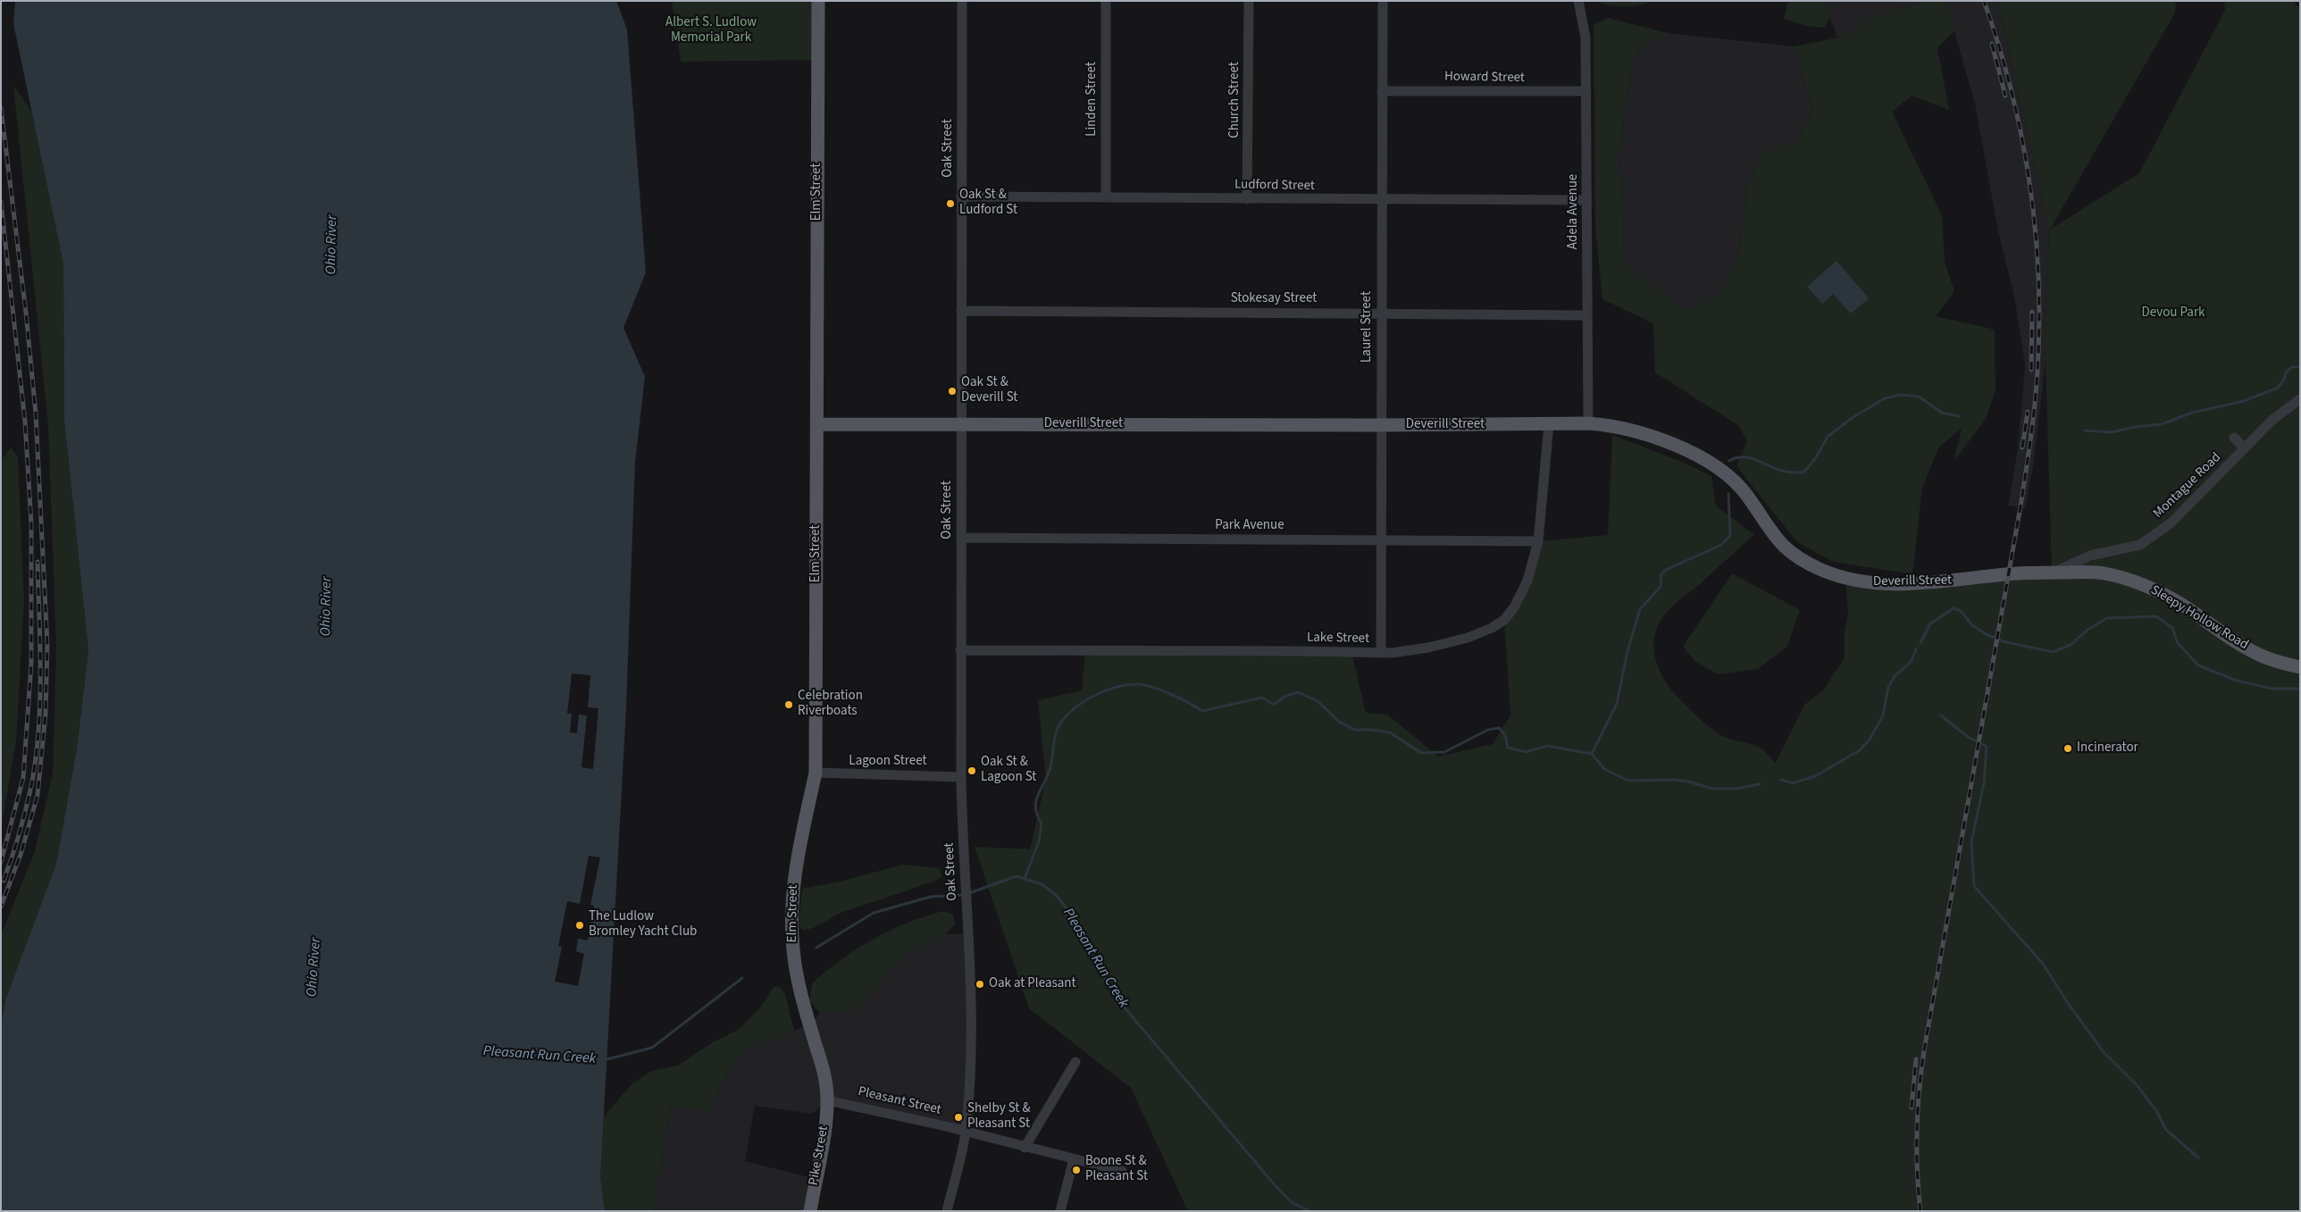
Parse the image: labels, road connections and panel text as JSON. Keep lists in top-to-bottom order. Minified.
{"streets":{"main road":["Elm Street","Deverill Street","Sleepy Hollow Road","Pike Street"],"street":["Howard Street","Linden Street","Church Street","Oak Street","Ludford Street","Adela Avenue","Stokesay Street","Laurel Street","Montague Road","Park Avenue","Lake Street","Lagoon Street","Pleasant Street"]},"crossings":[["Howard Street","Adela Avenue"],["Howard Street","Laurel Street"],["Linden Street","Ludford Street"],["Church Street","Ludford Street"],["Oak Street","Ludford Street"],["Oak Street","Stokesay Street"],["Oak Street","Deverill Street"],["Oak Street","Park Avenue"],["Oak Street","Lake Street"],["Oak Street","Lagoon Street"],["Oak Street","Pleasant Street"],["Ludford Street","Adela Avenue"],["Ludford Street","Laurel Street"],["Elm Street","Deverill Street"],["Elm Street","Lagoon Street"],["Elm Street","Pleasant Street"],["Elm Street","Pike Street"],["Adela Avenue","Stokesay Street"],["Adela Avenue","Deverill Street"],["Stokesay Street","Laurel Street"],["Laurel Street","Deverill Street"],["Laurel Street","Park Avenue"],["Laurel Street","Lake Street"],["Deverill Street","Sleepy Hollow Road"],["Deverill Street","Lake Street"],["Montague Road","Sleepy Hollow Road"],["Park Avenue","Lake Street"],["Pleasant Street","Pike Street"]],"water":["Ohio River","Pleasant Run Creek"],"parks":["Albert S. Ludlow Memorial Park","Devou Park"],"places":["Oak St & Ludford St","Oak St & Deverill St","Celebration Riverboats","Incinerator","Oak St & Lagoon St","The Ludlow Bromley Yacht Club","Oak at Pleasant","Shelby St & Pleasant St","Boone St & Pleasant St"]}
